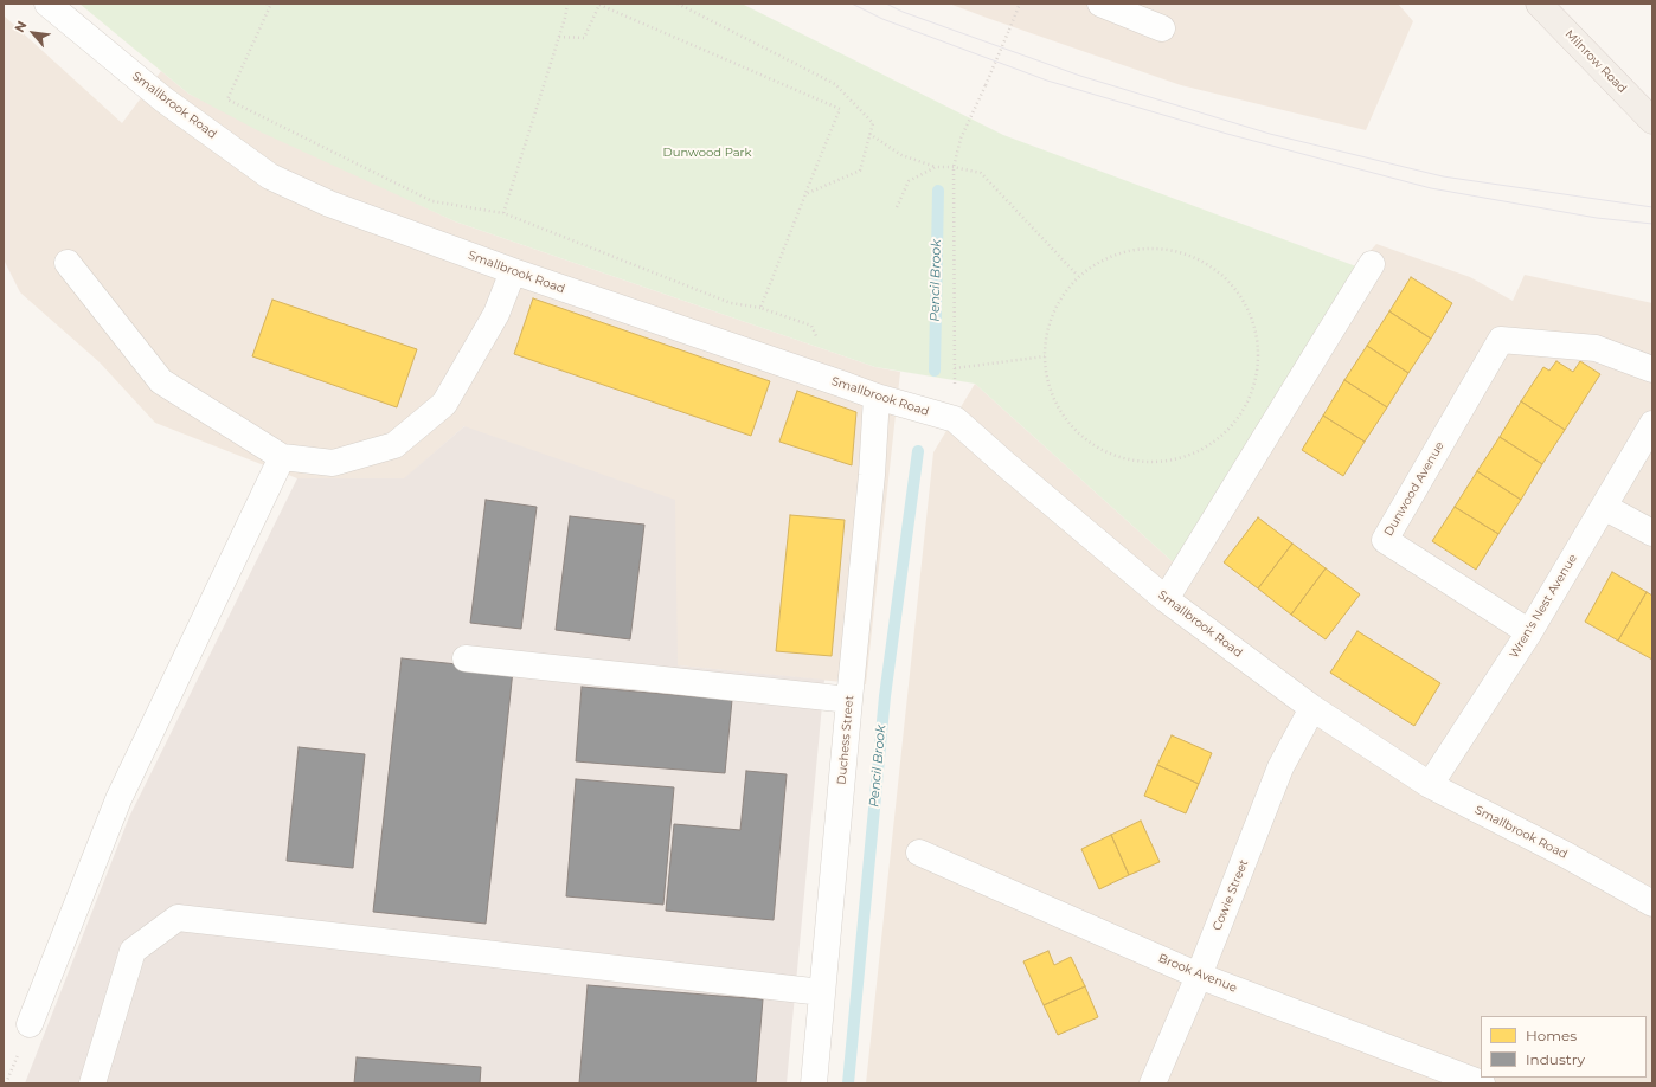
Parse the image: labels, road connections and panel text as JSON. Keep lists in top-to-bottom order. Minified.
{"streets":{"main road":["Milnrow Road"],"street":["Smallbrook Road","Dunwood Avenue","Wren's Nest Avenue","Duchess Street","Cowie Street","Brook Avenue"]},"crossings":[["Smallbrook Road","Wren's Nest Avenue"],["Smallbrook Road","Duchess Street"],["Smallbrook Road","Cowie Street"],["Dunwood Avenue","Wren's Nest Avenue"],["Cowie Street","Brook Avenue"]],"water":["Pencil Brook"],"parks":["Dunwood Park"],"legend":["Homes","Industry"],"north":"top left"}
